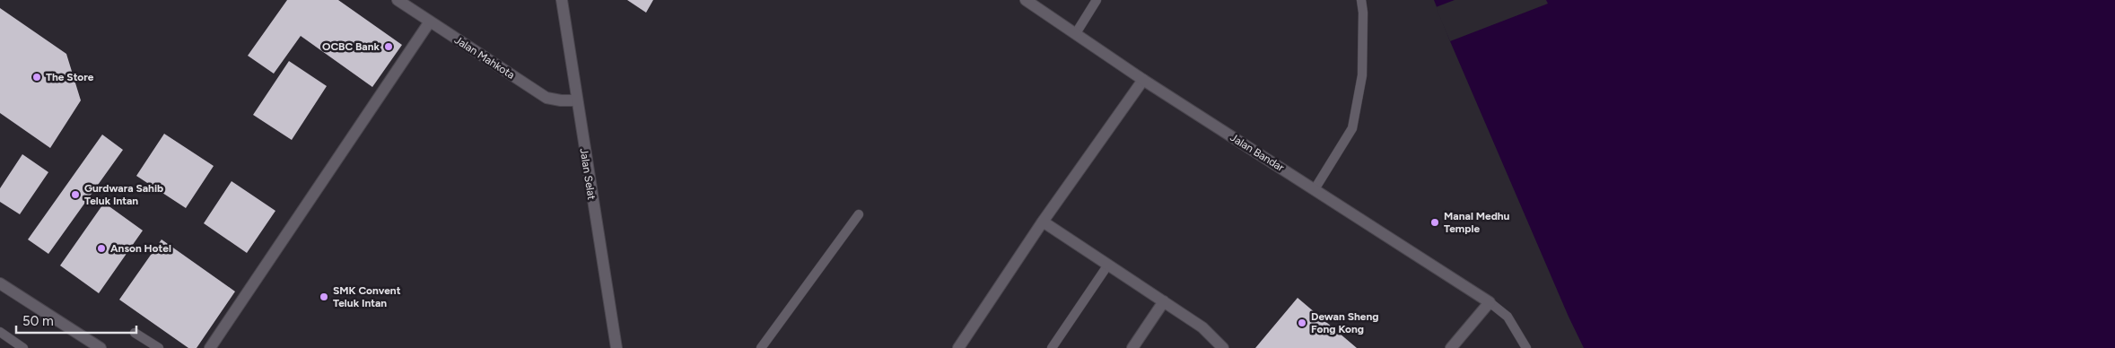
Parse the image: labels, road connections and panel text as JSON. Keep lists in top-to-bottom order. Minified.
{"streets":{"street":["Jalan Mahkota","Jalan Bandar","Jalan Selat"]},"crossings":[["Jalan Mahkota","Jalan Selat"]],"places":["OCBC Bank","The Store","Gurdwara Sahib Teluk Intan","Manal Medhu Temple","Anson Hotel","SMK Convent Teluk Intan","Dewan Sheng Fong Kong"],"scale_bar":"50 m"}
